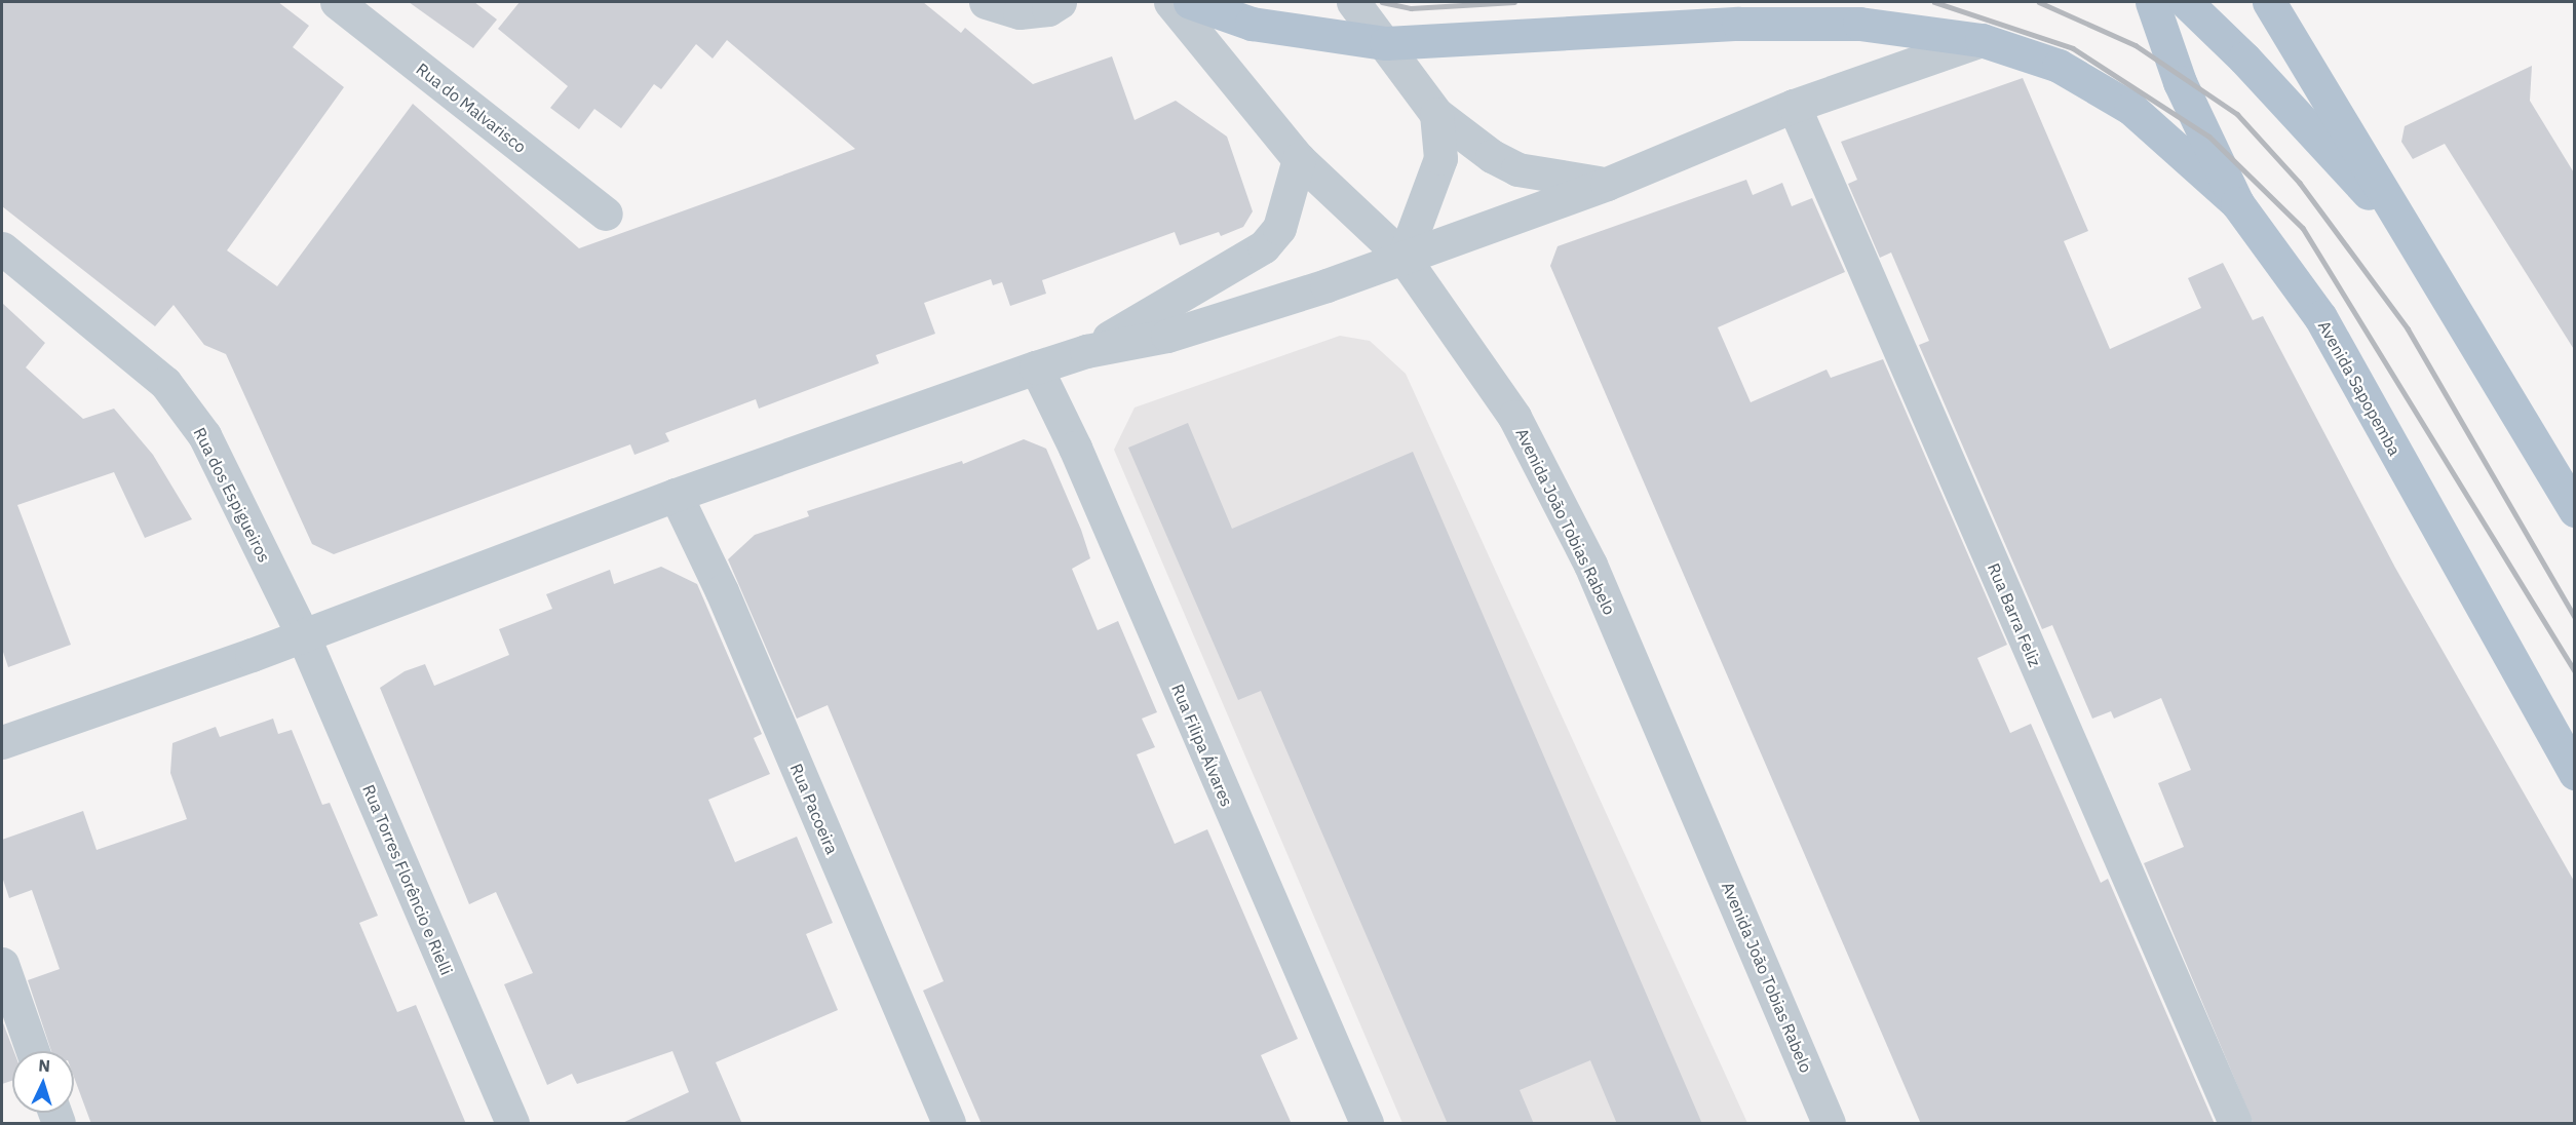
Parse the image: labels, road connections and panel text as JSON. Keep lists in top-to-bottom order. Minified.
{"streets":{"main road":["Avenida Sapopemba"],"street":["Rua do Malvarisco","Rua dos Espigueiros","Avenida João Tobias Rabelo","Rua Barra Feliz","Rua Filipa Álvares","Rua Pacoeira","Rua Torres Florêncio e Rielli"]},"crossings":[["Rua dos Espigueiros","Rua Torres Florêncio e Rielli"]],"north":"top"}
